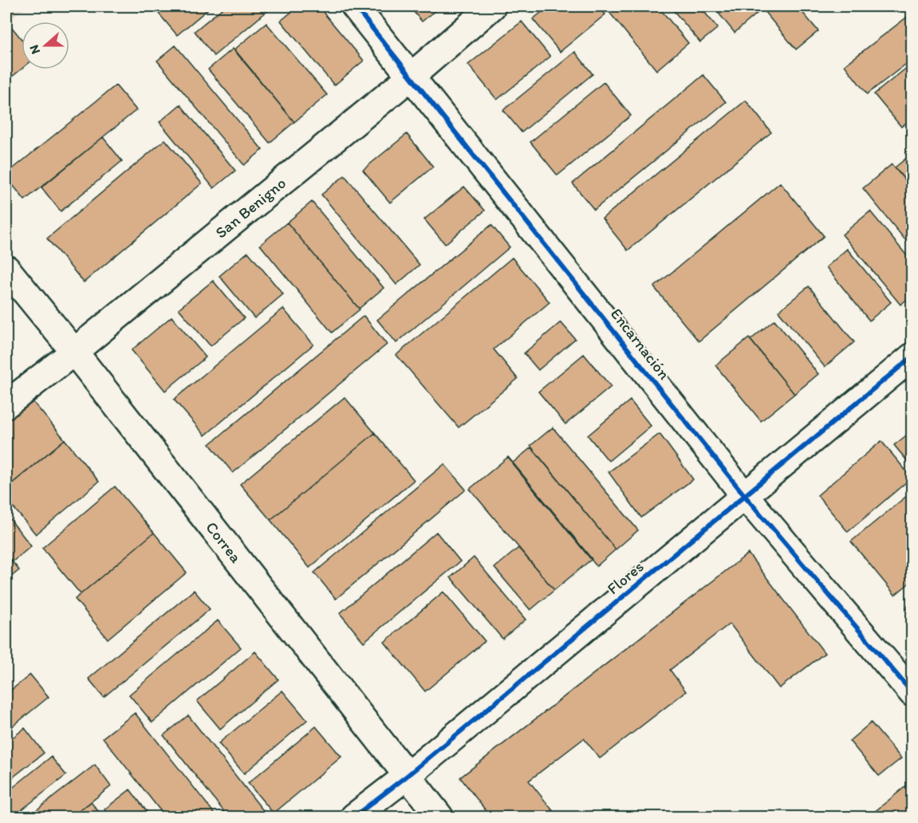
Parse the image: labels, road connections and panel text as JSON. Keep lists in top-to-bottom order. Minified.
{"streets":{"street":["San Benigno","Encarnación","Correa","Flores"]},"crossings":[["San Benigno","Encarnación"],["San Benigno","Correa"],["Encarnación","Flores"],["Correa","Flores"]],"north":"left"}
